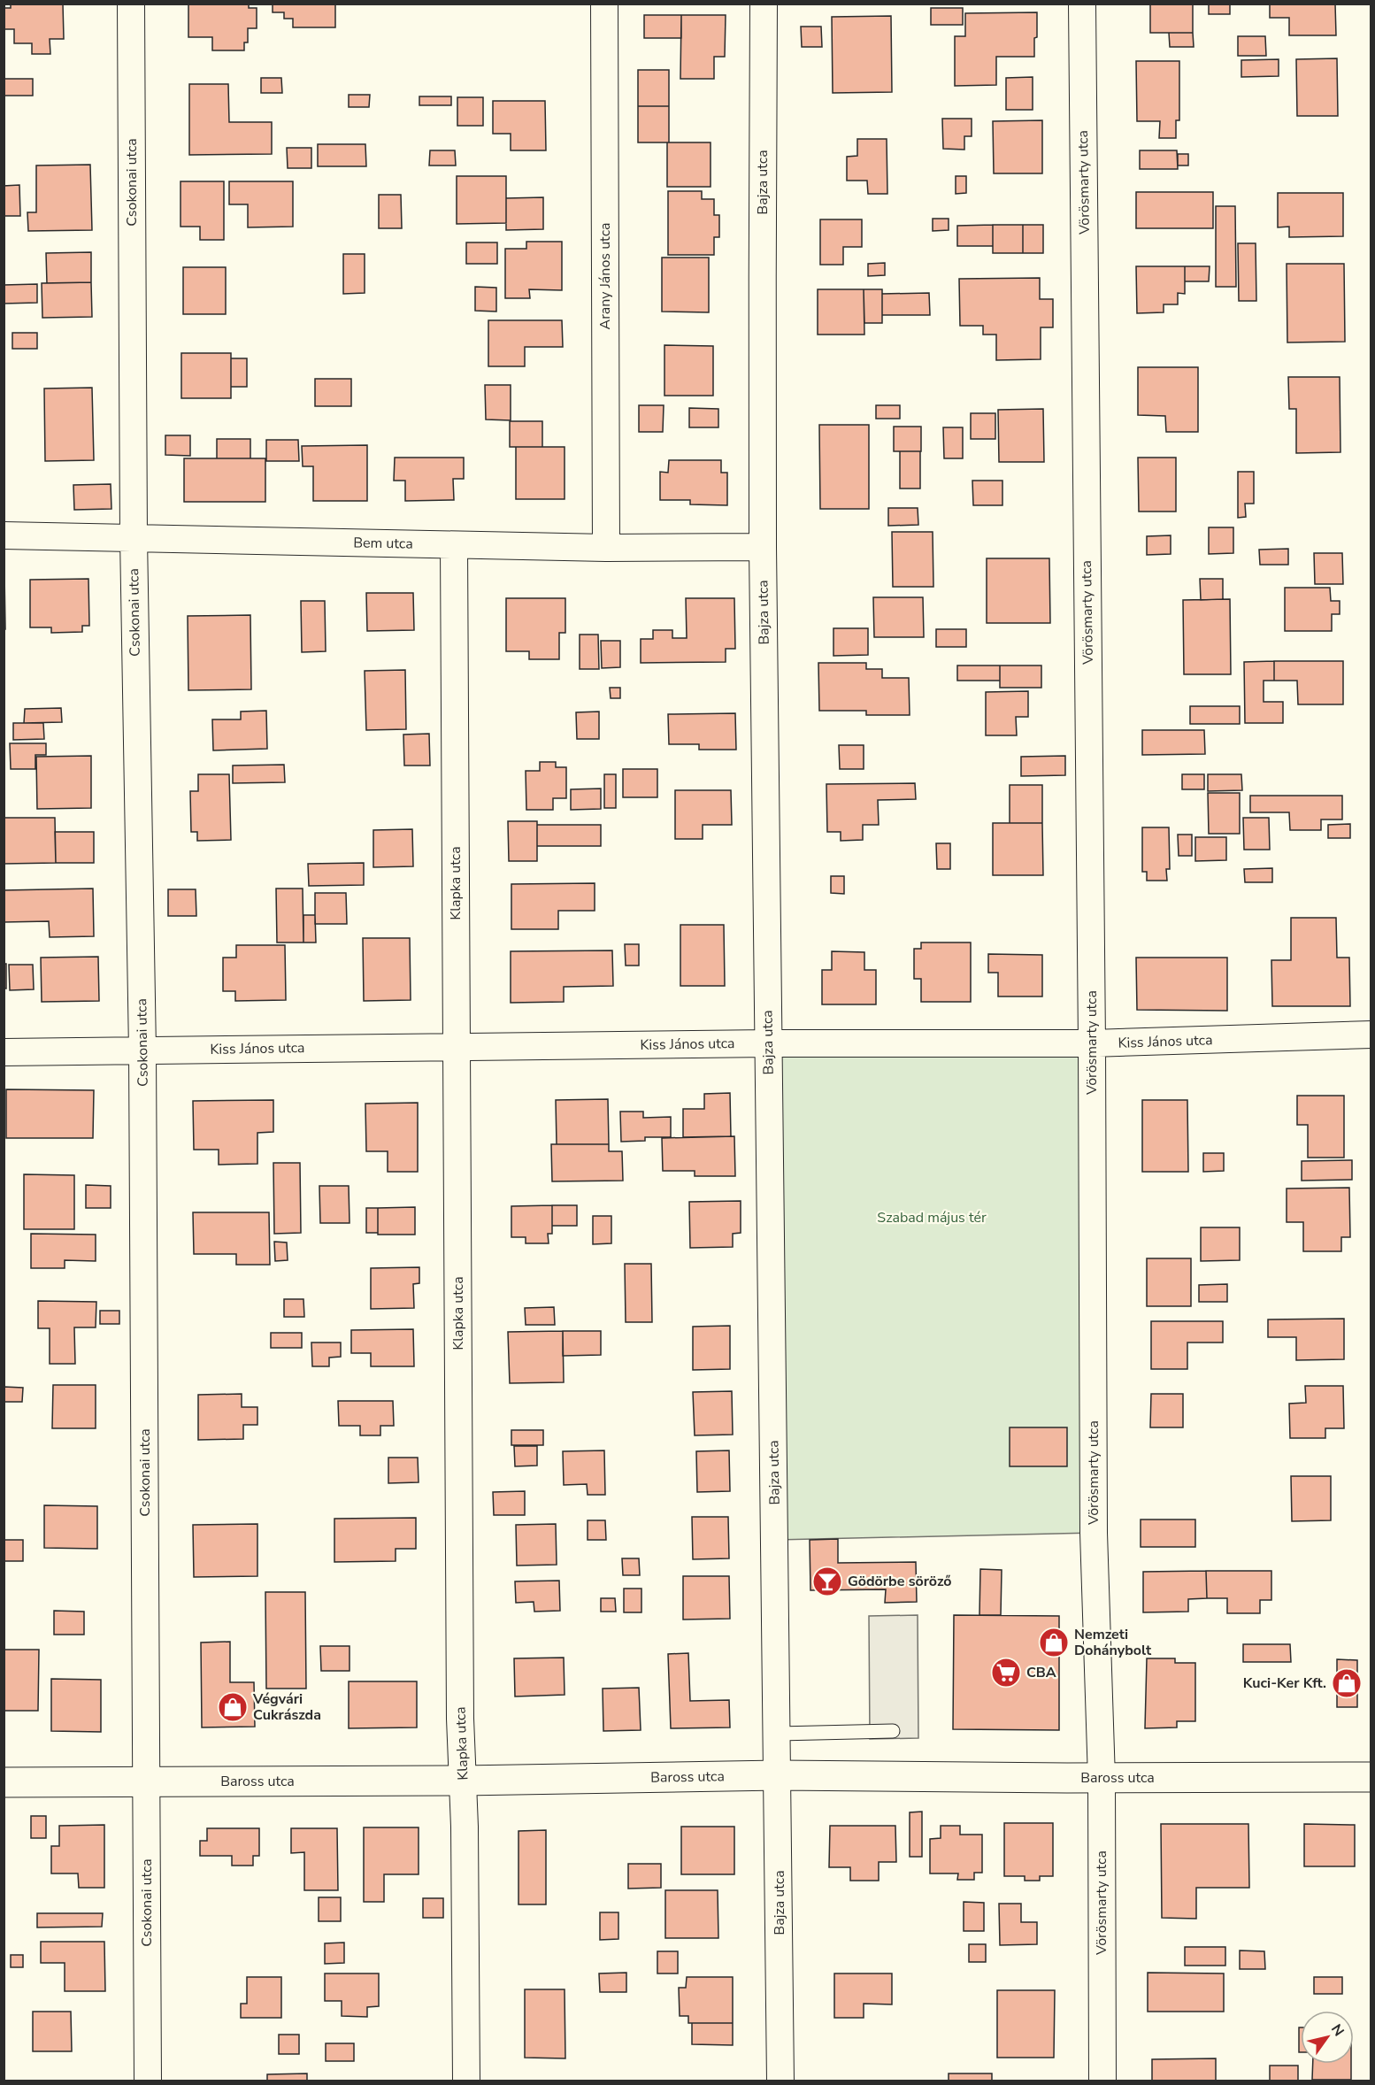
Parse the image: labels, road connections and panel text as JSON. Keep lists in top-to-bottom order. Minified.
{"streets":{"street":["Csokonai utca","Bajza utca","Vörösmarty utca","Arany János utca","Bem utca","Klapka utca","Kiss János utca","Baross utca"]},"crossings":[["Csokonai utca","Bem utca"],["Csokonai utca","Kiss János utca"],["Csokonai utca","Baross utca"],["Bajza utca","Bem utca"],["Bajza utca","Kiss János utca"],["Bajza utca","Baross utca"],["Vörösmarty utca","Kiss János utca"],["Vörösmarty utca","Baross utca"],["Arany János utca","Bem utca"],["Bem utca","Klapka utca"],["Klapka utca","Kiss János utca"],["Klapka utca","Baross utca"]],"parks":["Szabad május tér"],"places":{"bar":["Gödörbe söröző"],"shop":["Nemzeti Dohánybolt","Kuci-Ker Kft.","Végvári Cukrászda"],"supermarket":["CBA"]},"north":"top right"}
